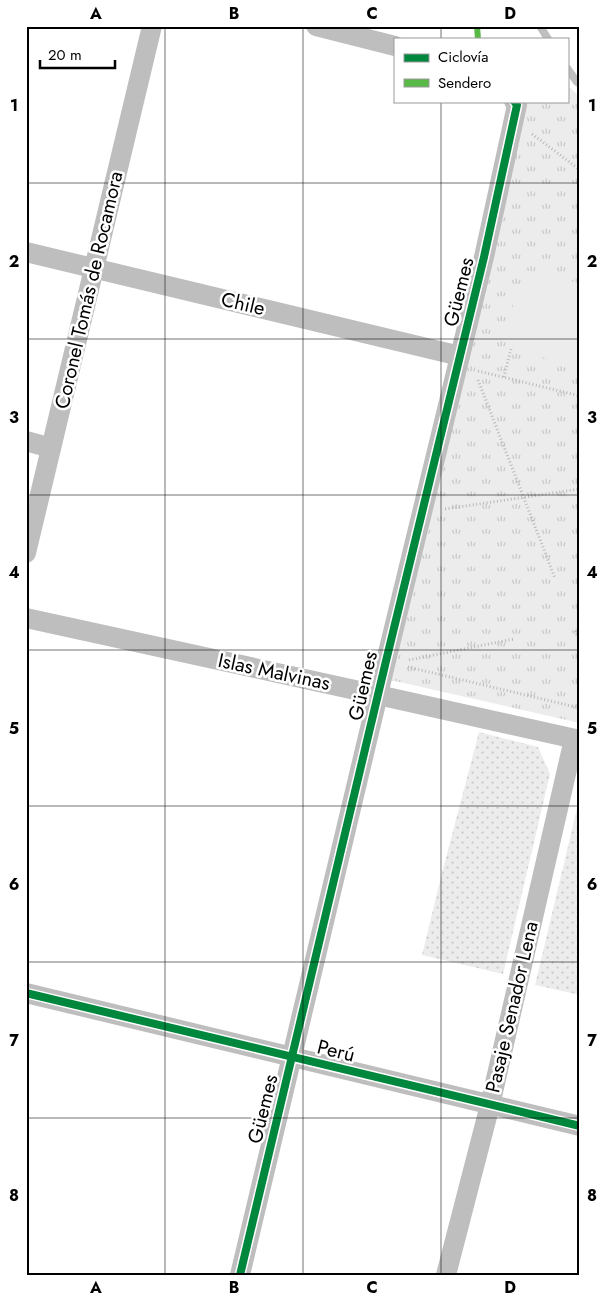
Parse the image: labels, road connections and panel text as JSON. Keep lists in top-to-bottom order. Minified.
{"streets":{"street":["Coronel Tomás de Rocamora","Güemes","Chile","Islas Malvinas","Pasaje Senador Lena","Perú"]},"crossings":[["Coronel Tomás de Rocamora","Chile"],["Güemes","Chile"],["Güemes","Islas Malvinas"],["Güemes","Perú"],["Islas Malvinas","Pasaje Senador Lena"],["Pasaje Senador Lena","Perú"]],"legend":["Ciclovía","Sendero"],"scale_bar":"20 m","grid":{"columns":["A","B","C","D"],"rows":["1","2","3","4","5","6","7","8"]}}
